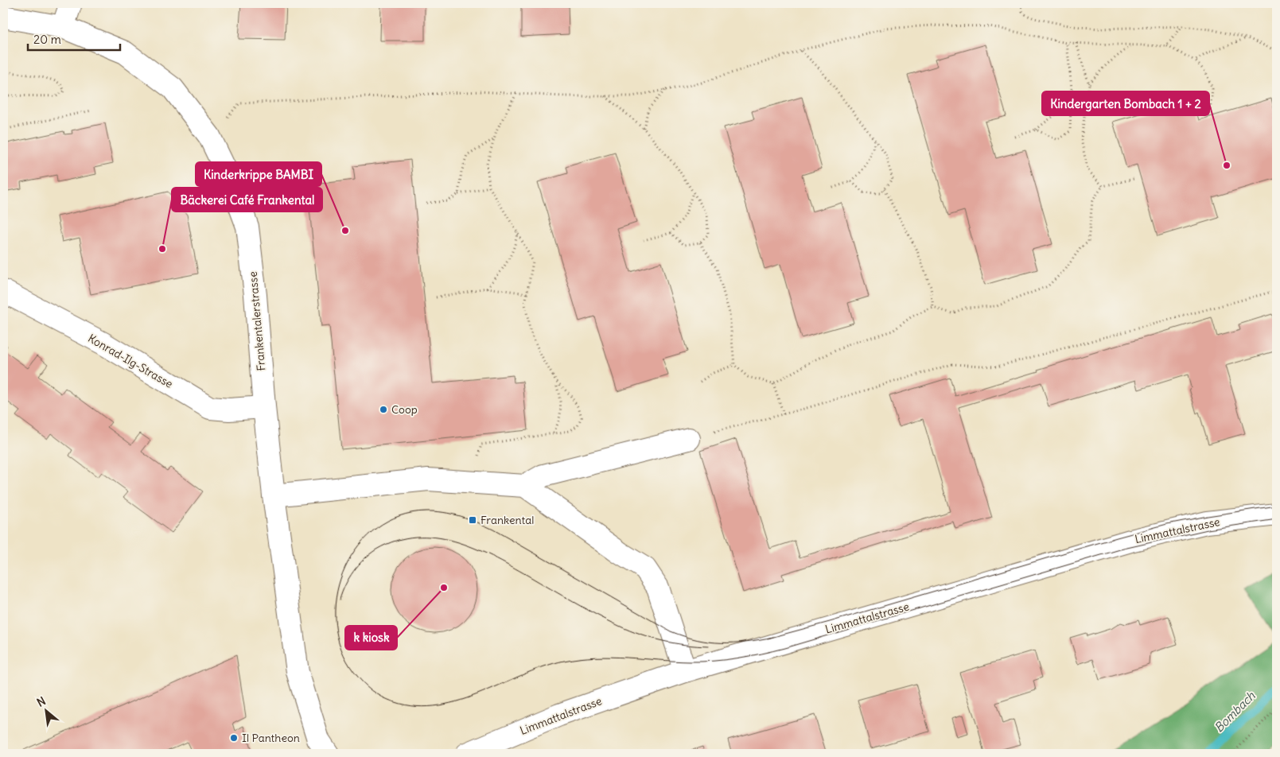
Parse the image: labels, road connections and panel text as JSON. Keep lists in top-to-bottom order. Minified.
{"streets":{"main road":["Frankentalerstrasse","Konrad-Ilg-Strasse","Limmattalstrasse"]},"crossings":[["Frankentalerstrasse","Konrad-Ilg-Strasse"]],"water":["Bombach"],"places":{"other":["Kindergarten Bombach 1 + 2","Kinderkrippe BAMBI","Bäckerei Café Frankental","Coop","k kiosk","Il Pantheon"],"transit":["Frankental"]},"scale_bar":"20 m","north":"top left"}
